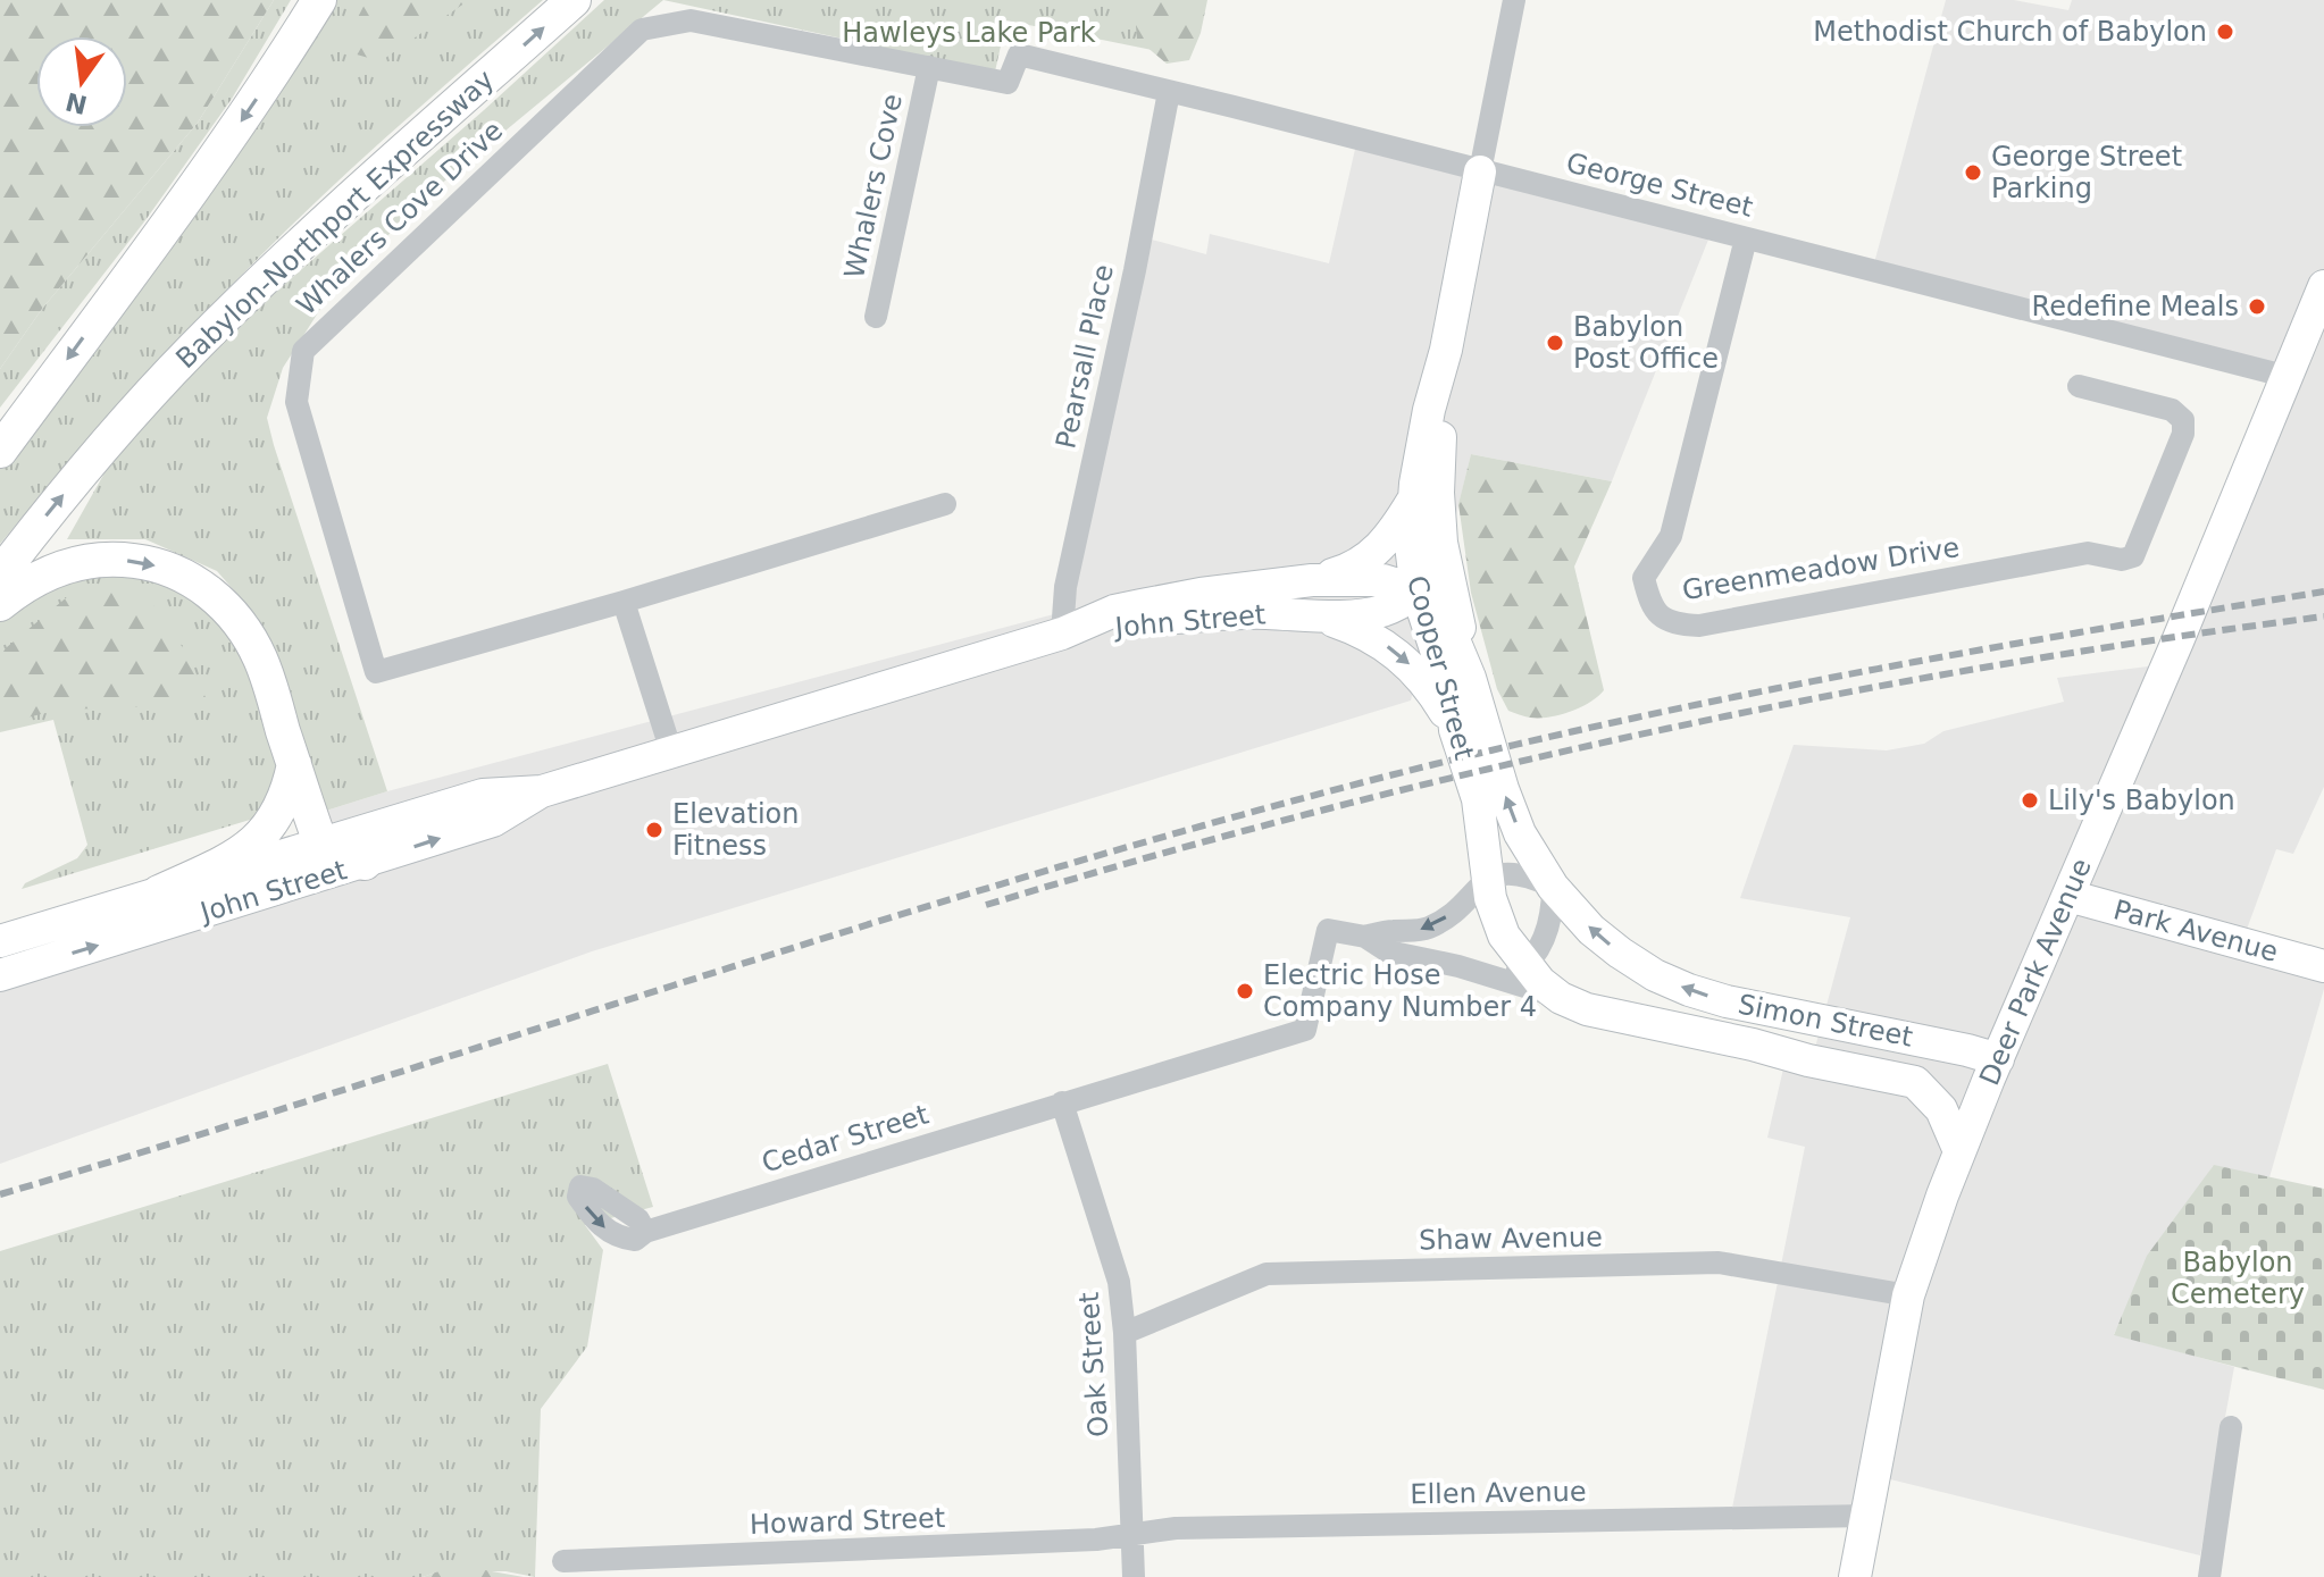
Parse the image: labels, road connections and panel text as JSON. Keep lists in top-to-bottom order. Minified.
{"streets":{"main road":["Babylon-Northport Expressway","John Street","Cooper Street","Park Avenue","Deer Park Avenue","Simon Street"],"street":["George Street","Whalers Cove","Whalers Cove Drive","Pearsall Place","Greenmeadow Drive","Cedar Street","Shaw Avenue","Oak Street","Ellen Avenue","Howard Street"]},"crossings":[["George Street","Whalers Cove Drive"],["George Street","Pearsall Place"],["George Street","Greenmeadow Drive"],["George Street","Cooper Street"],["George Street","Deer Park Avenue"],["Whalers Cove","Whalers Cove Drive"],["Pearsall Place","John Street"],["John Street","Cooper Street"],["Cooper Street","Simon Street"],["Park Avenue","Deer Park Avenue"],["Deer Park Avenue","Simon Street"],["Deer Park Avenue","Shaw Avenue"],["Deer Park Avenue","Ellen Avenue"],["Cedar Street","Oak Street"],["Shaw Avenue","Oak Street"],["Oak Street","Ellen Avenue"],["Oak Street","Howard Street"],["Ellen Avenue","Howard Street"]],"parks":["Hawleys Lake Park","Babylon Cemetery"],"places":["Methodist Church of Babylon","George Street Parking","Redefine Meals","Babylon Post Office","Lily's Babylon","Elevation Fitness","Electric Hose Company Number 4"],"north":"bottom"}
